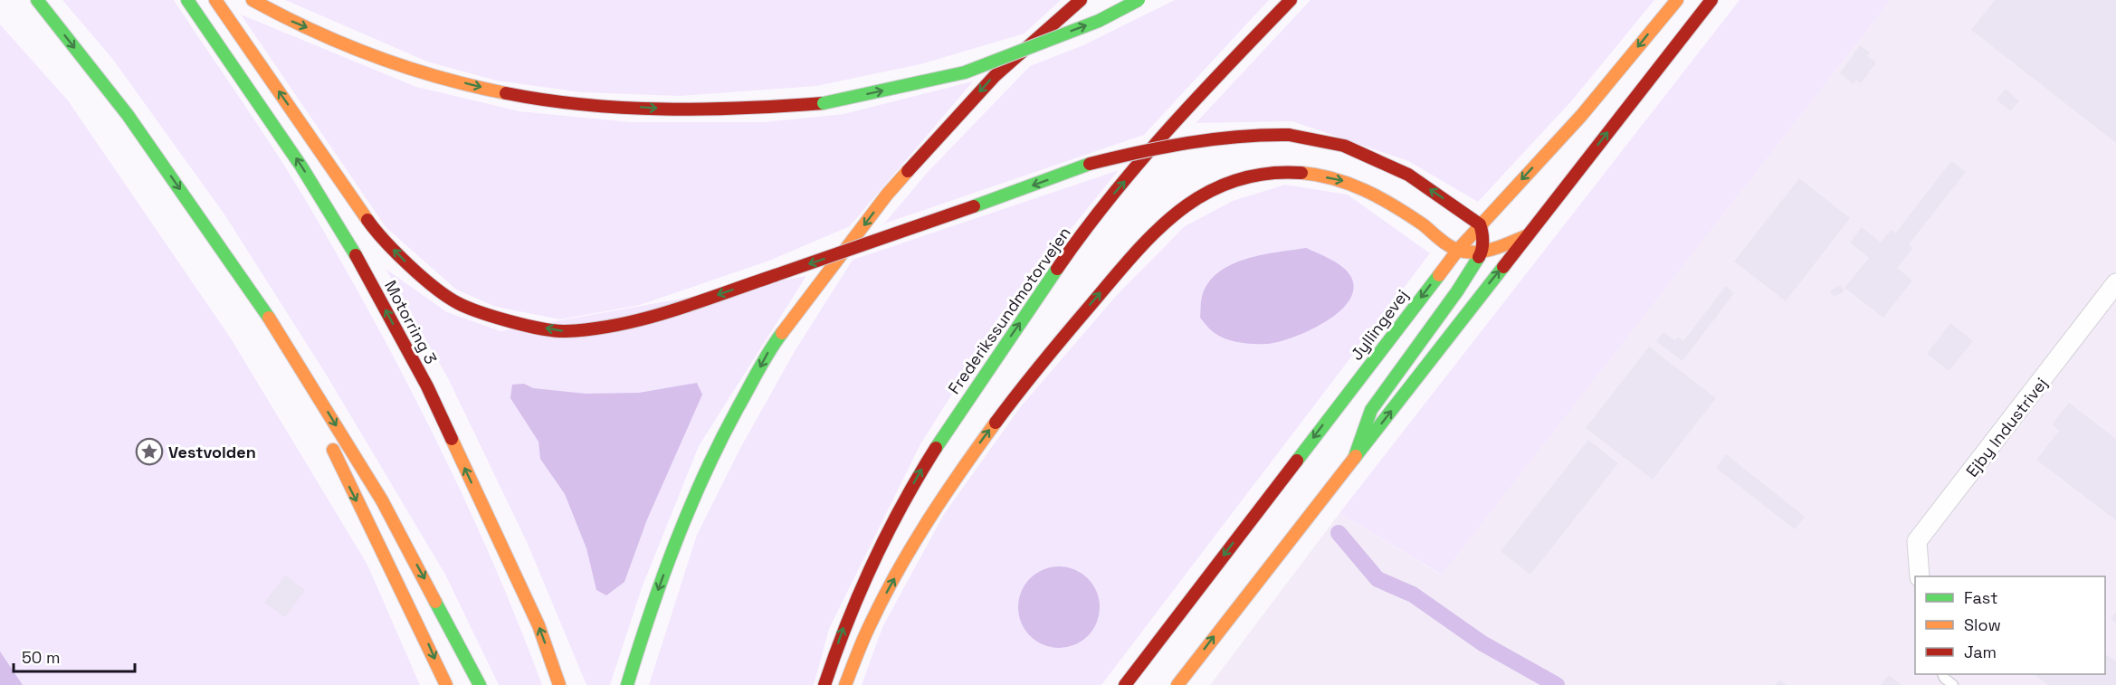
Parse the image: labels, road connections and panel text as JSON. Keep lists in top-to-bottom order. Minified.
{"streets":{"main road":["Frederikssundmotorvejen","Motorring 3","Jyllingevej"],"street":["Ejby Industrivej"]},"one_way":["Frederikssundmotorvejen"],"places":{"place":["Vestvolden"]},"legend":["Fast","Slow","Jam"],"scale_bar":"50 m"}
